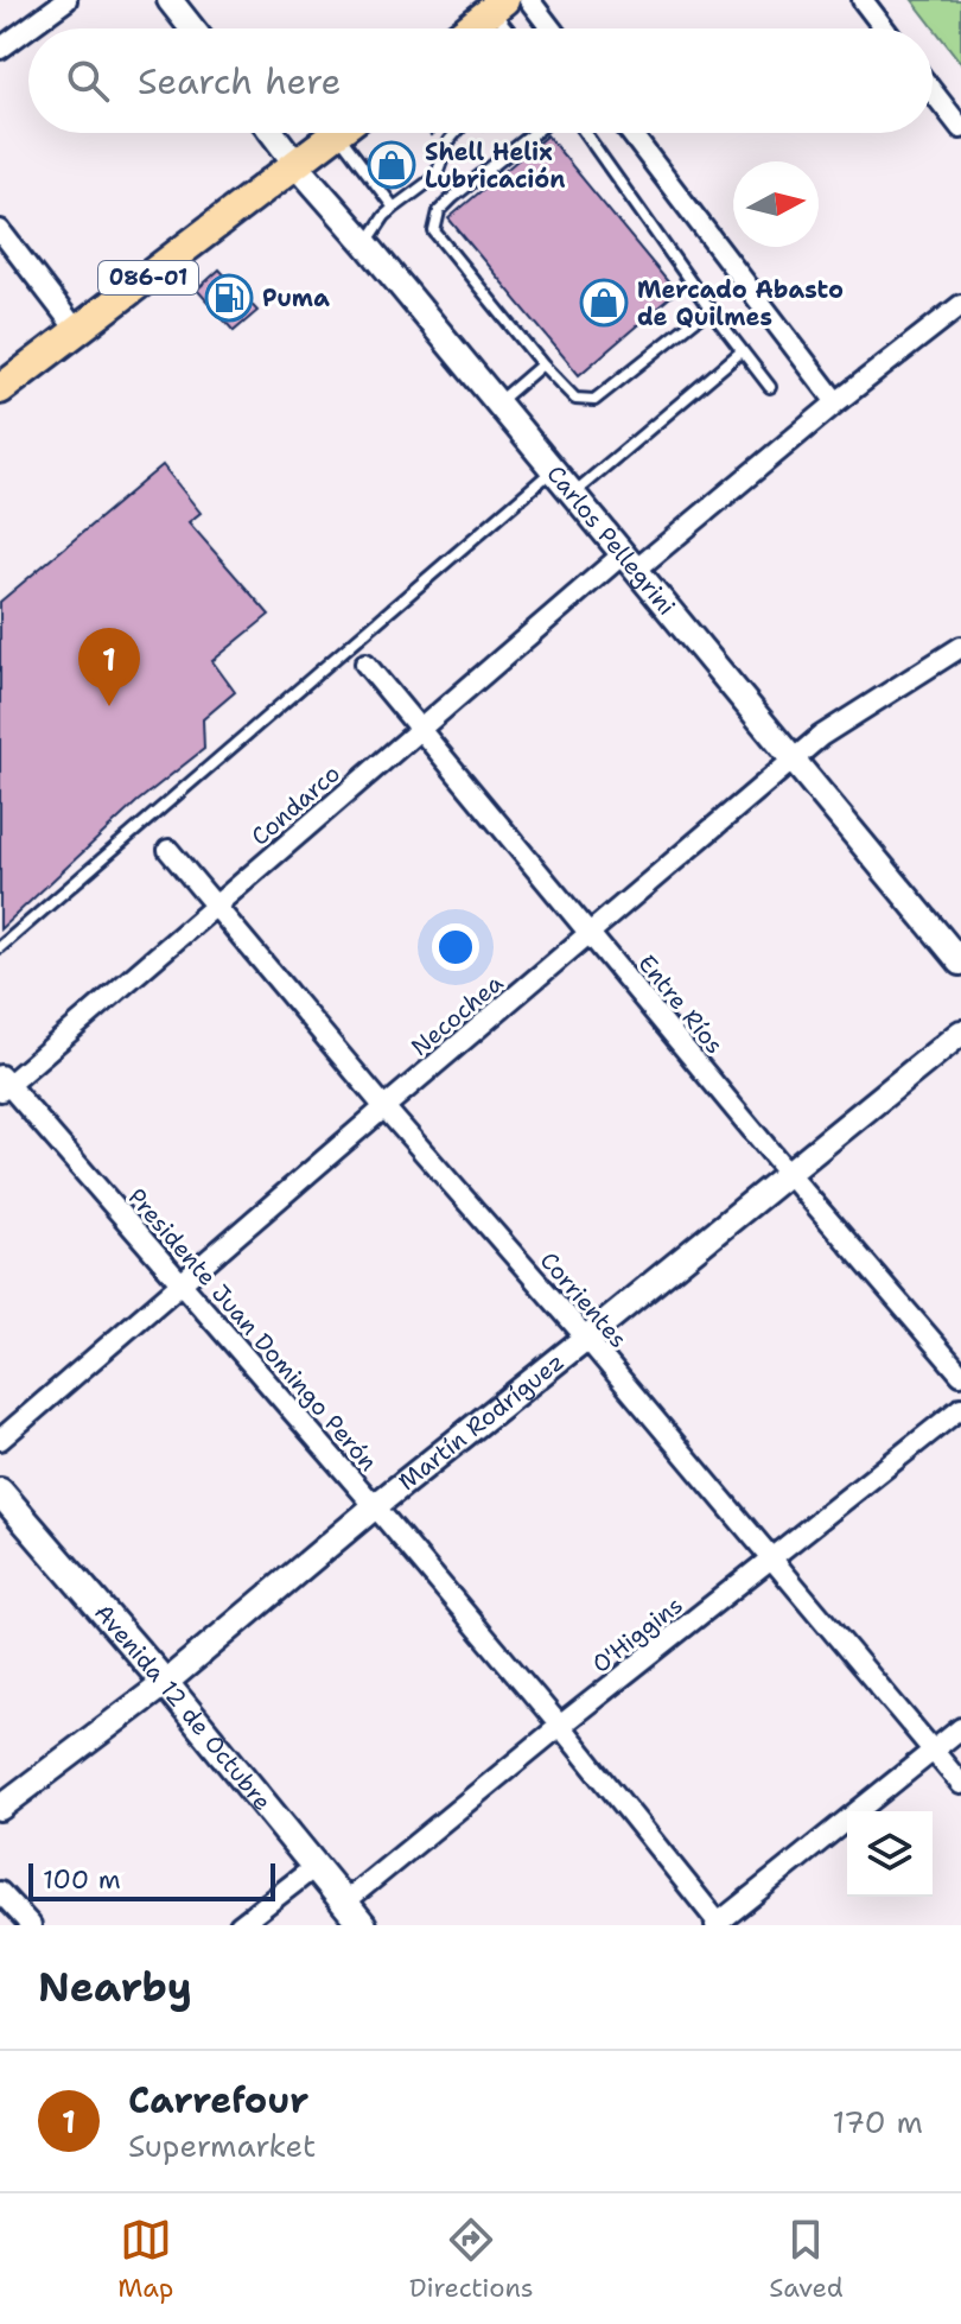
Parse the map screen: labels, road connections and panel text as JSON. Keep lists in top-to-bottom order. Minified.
{"streets":{"main road":["086-01","Avenida 12 de Octubre"],"street":["Carlos Pellegrini","Condarco","Entre Ríos","Necochea","Corrientes","Presidente Juan Domingo Perón","Martín Rodríguez","O'Higgins"]},"crossings":[["086-01","Carlos Pellegrini"],["Carlos Pellegrini","Condarco"],["Carlos Pellegrini","Necochea"],["Condarco","Entre Ríos"],["Condarco","Corrientes"],["Condarco","Presidente Juan Domingo Perón"],["Entre Ríos","Necochea"],["Entre Ríos","Martín Rodríguez"],["Necochea","Corrientes"],["Necochea","Presidente Juan Domingo Perón"],["Corrientes","Martín Rodríguez"],["Corrientes","O'Higgins"],["Presidente Juan Domingo Perón","Martín Rodríguez"],["Presidente Juan Domingo Perón","O'Higgins"],["Martín Rodríguez","Avenida 12 de Octubre"],["O'Higgins","Avenida 12 de Octubre"]],"places":{"shop":["Shell Helix Lubricación","Mercado Abasto de Quilmes"],"fuel station":["Puma"]},"scale_bar":"100 m","north":"right","page":{"search":"Search here","pins":"1","scale":"100 m","heading":"Nearby","list":[{"mark":"1","name":"Carrefour","note":"Supermarket","value":"170 m"}],"nav":["Map","Directions","Saved"]}}
